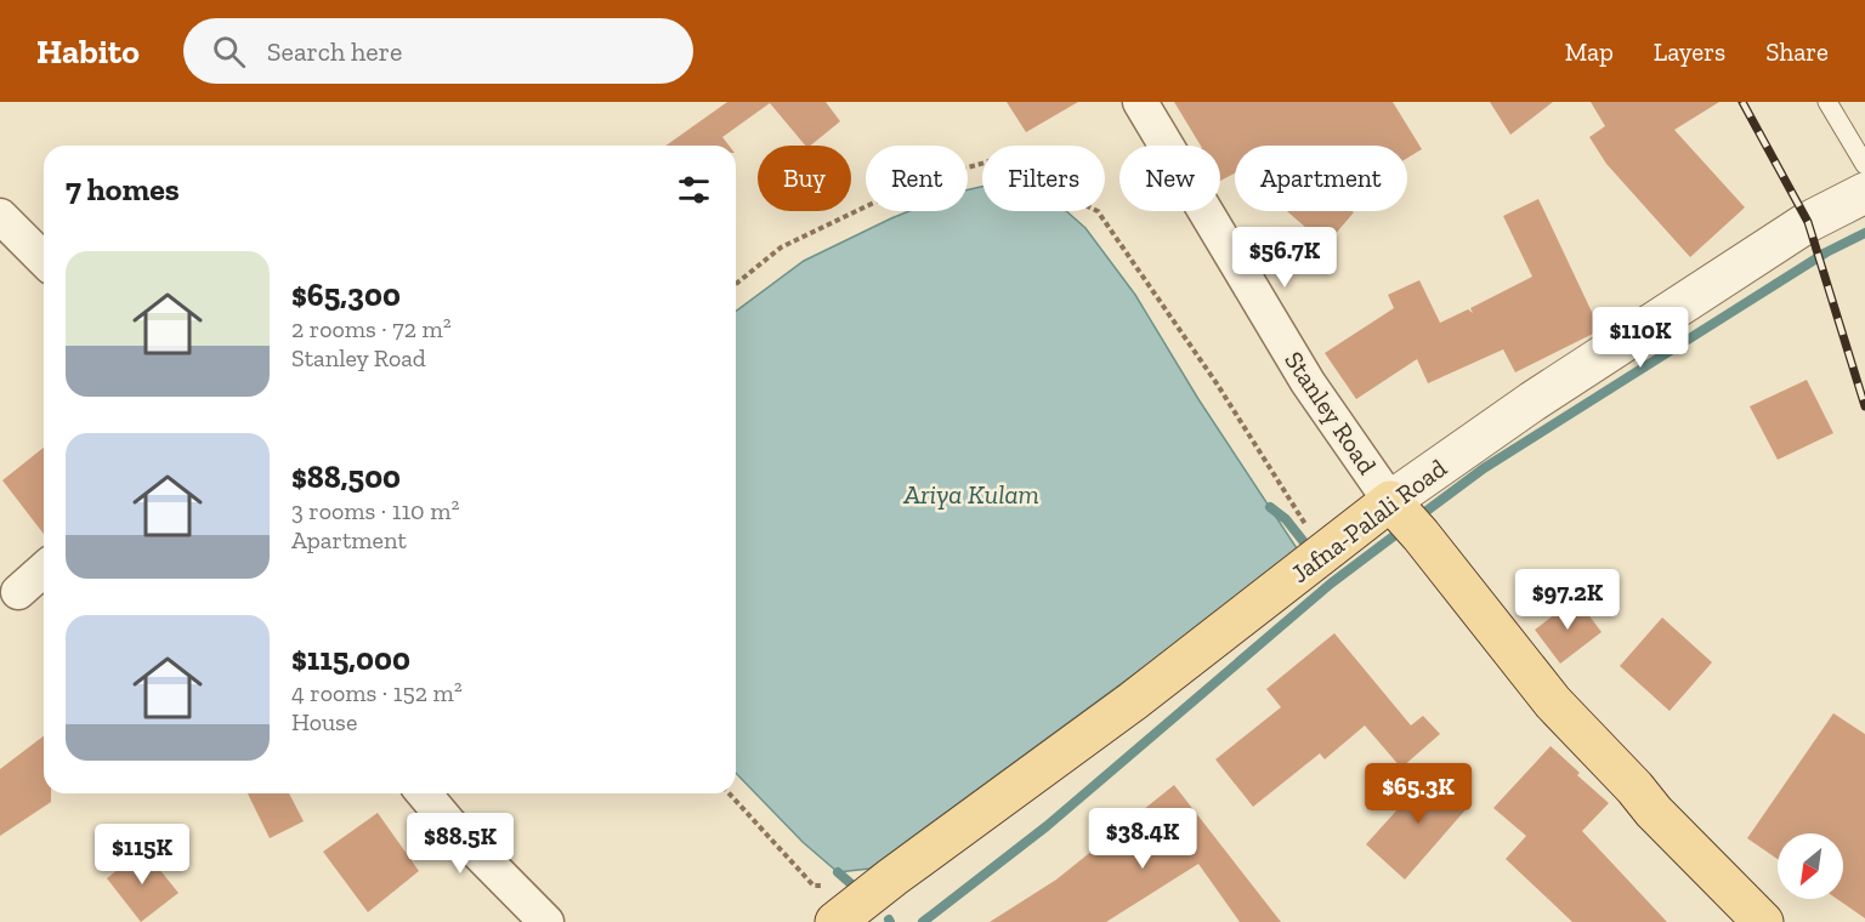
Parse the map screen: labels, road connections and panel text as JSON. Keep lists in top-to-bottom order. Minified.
{"streets":{"main road":["Stanley Road","Jafna-Palali Road"]},"crossings":[["Stanley Road","Jafna-Palali Road"]],"water":["Ariya Kulam"],"north":"bottom left","page":{"header":"Habito","search":"Search here","nav":["Map","Layers","Share"],"chip":["Buy","Rent","Filters","New","Apartment"],"heading":"7 homes","price":["$56.7K","$110K","$97.2K","$65.3K","$38.4K","$88.5K","$115K"],"list":[{"name":"$65,300","note":"2 rooms · 72 m² · Stanley Road"},{"name":"$88,500","note":"3 rooms · 110 m² · Apartment"},{"name":"$115,000","note":"4 rooms · 152 m² · House"}]}}
